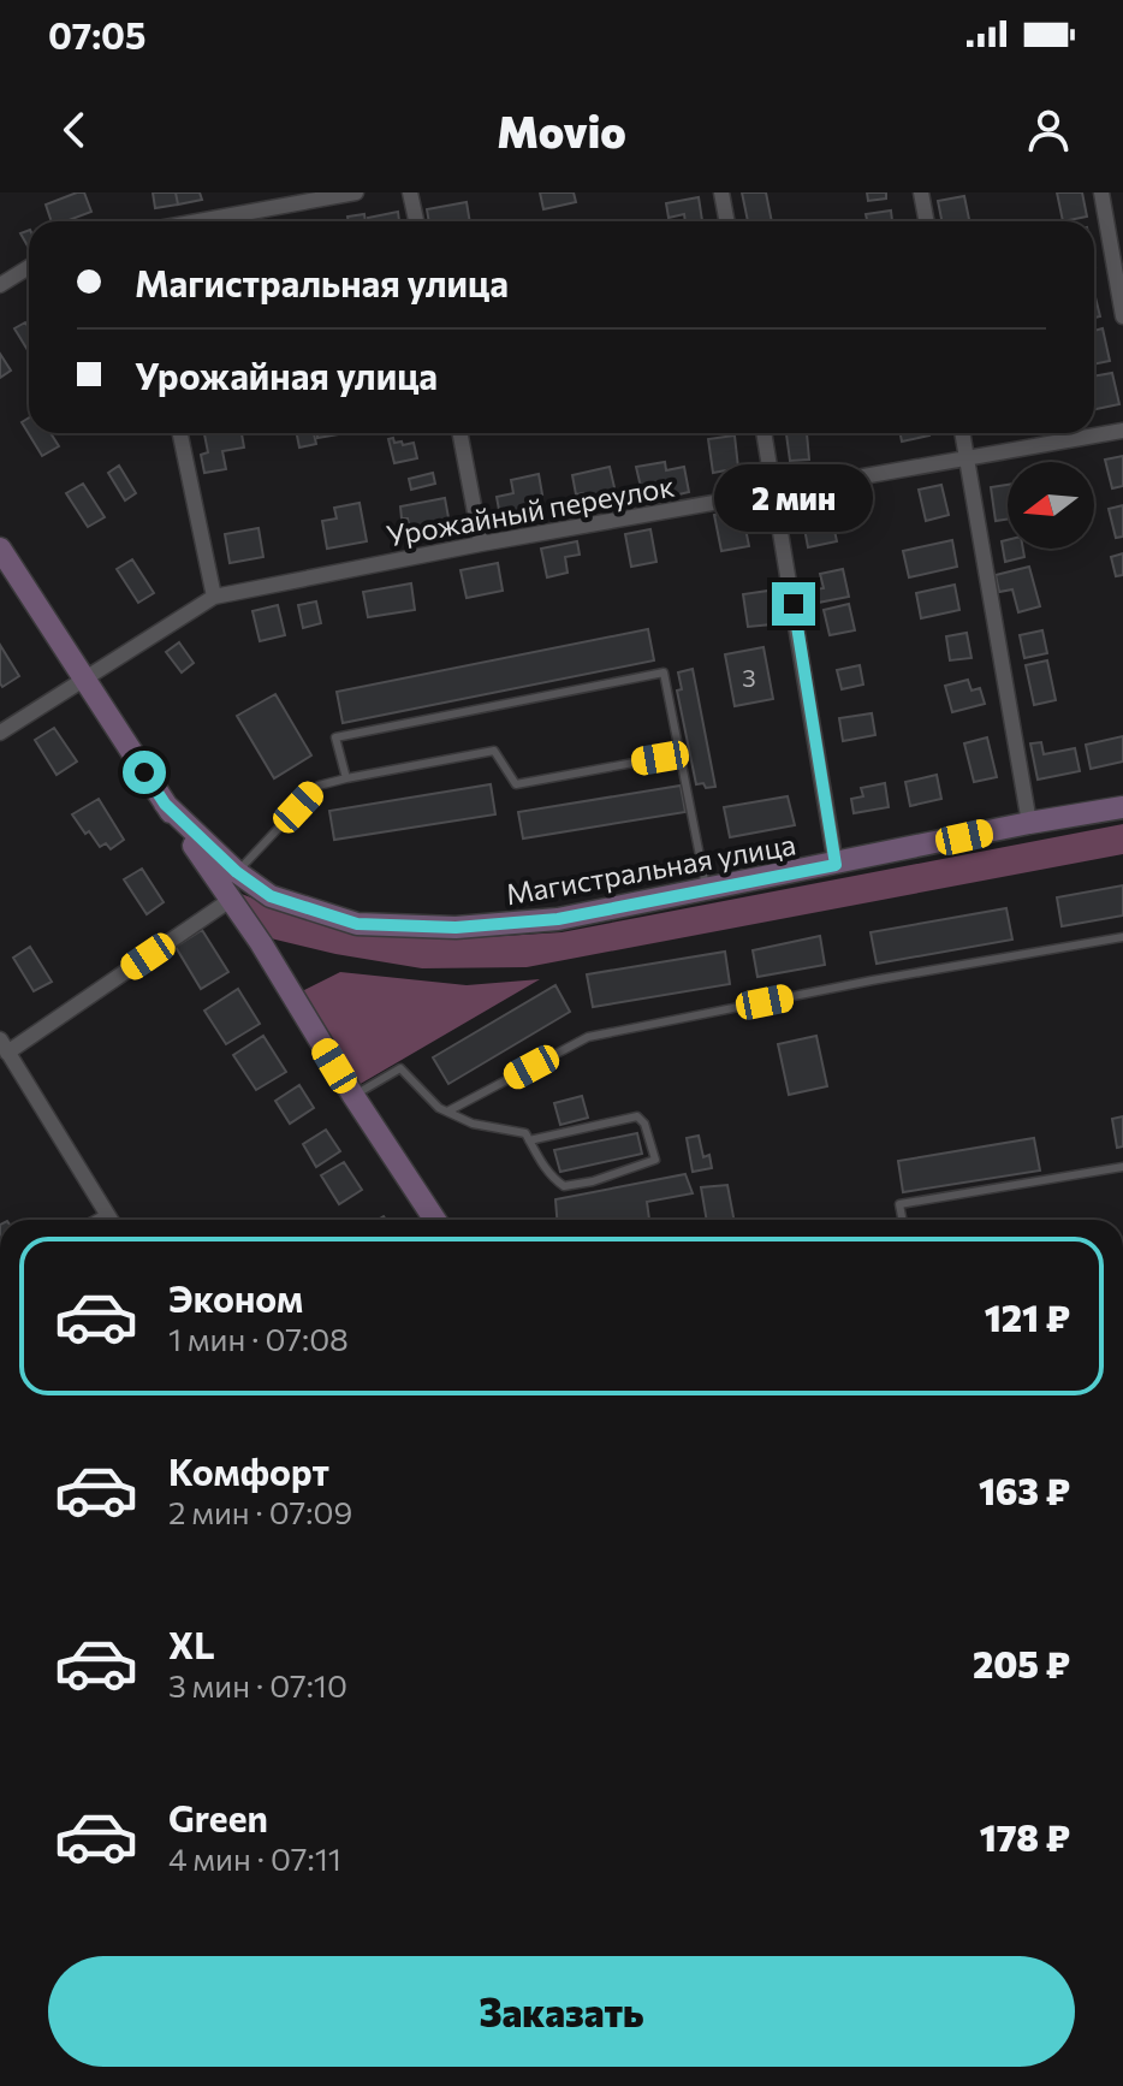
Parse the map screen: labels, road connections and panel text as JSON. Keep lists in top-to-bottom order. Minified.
{"streets":{"main road":["Магистральная улица"],"street":["Урожайный переулок"]},"house_numbers":["3"],"north":"left","page":{"status":"07:05","header":"Movio","banner":["Магистральная улица","Урожайная улица"],"bubble":"2 мин","list":[{"name":"Эконом","note":"1 мин · 07:08","value":"121 ₽"},{"name":"Комфорт","note":"2 мин · 07:09","value":"163 ₽"},{"name":"XL","note":"3 мин · 07:10","value":"205 ₽"},{"name":"Green","note":"4 мин · 07:11","value":"178 ₽"}],"buttons":"Заказать"}}
